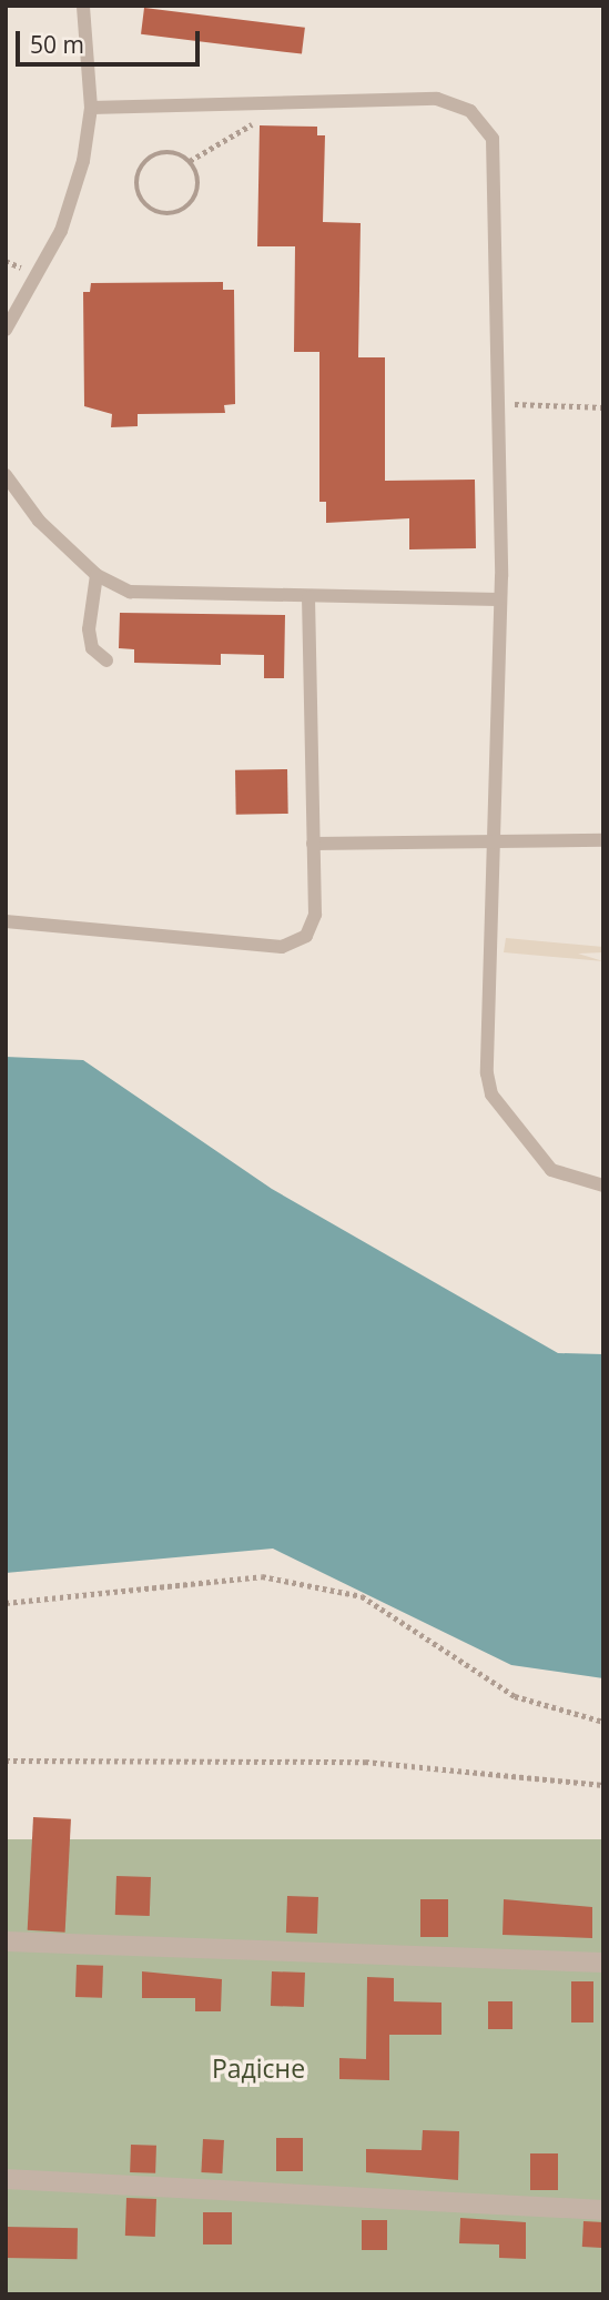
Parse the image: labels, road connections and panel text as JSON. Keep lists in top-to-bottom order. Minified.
{"parks":["Радісне"],"scale_bar":"50 m"}
